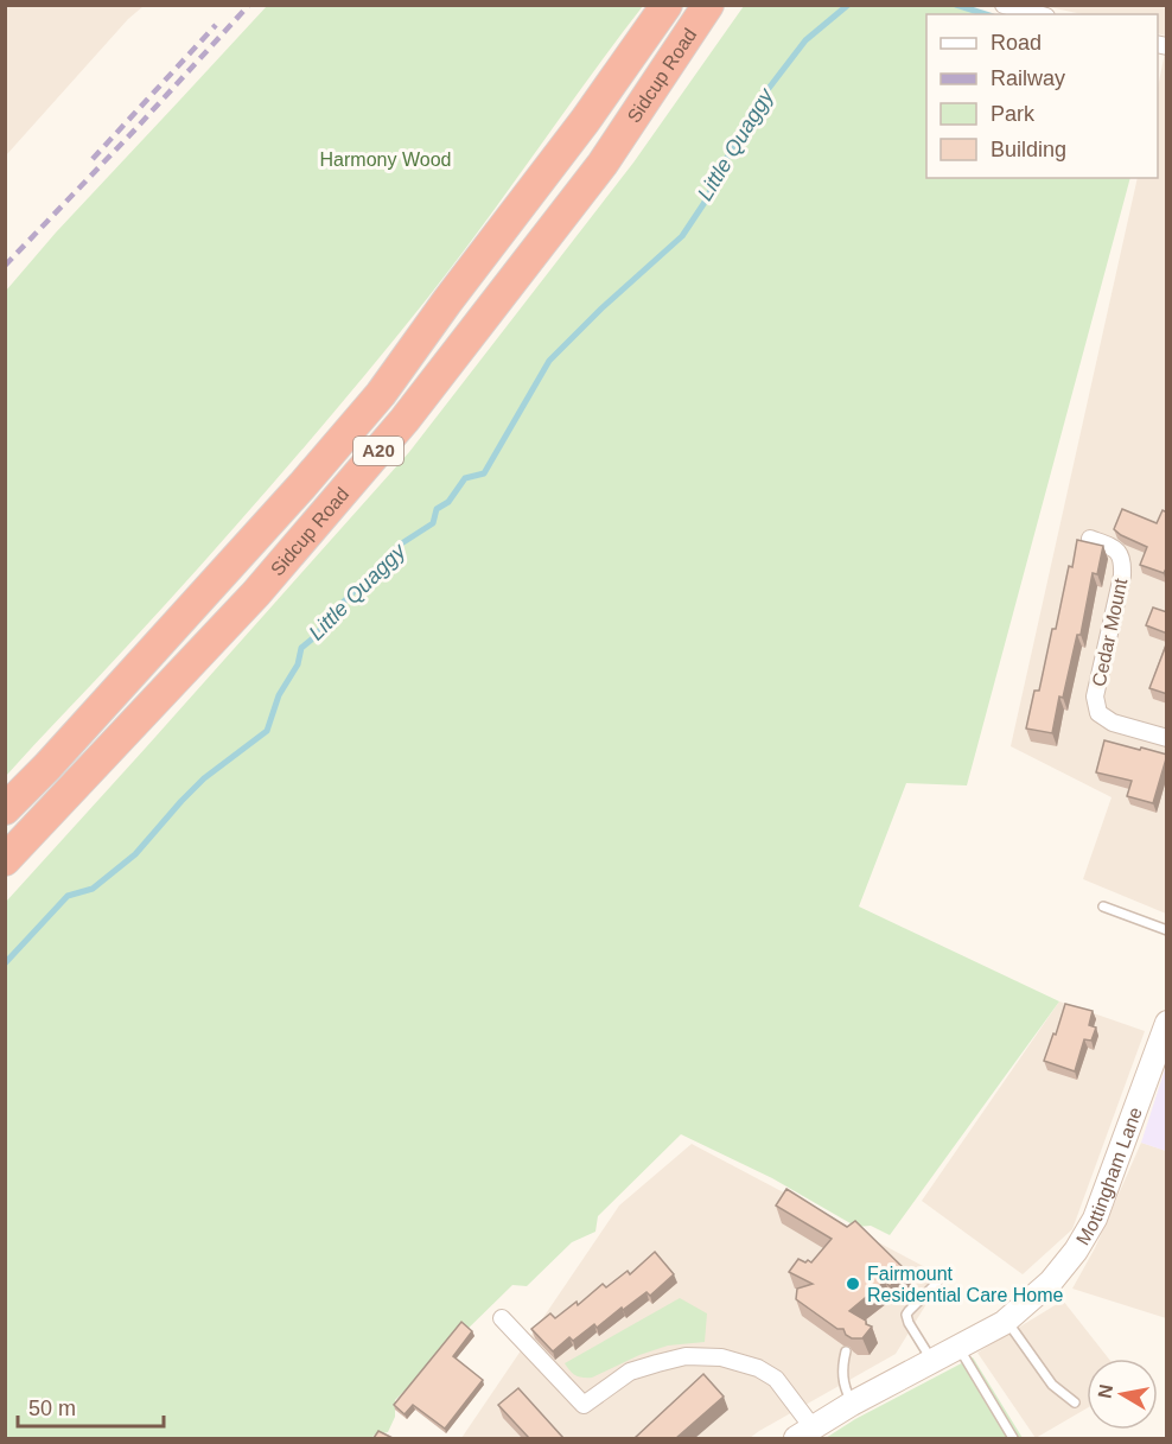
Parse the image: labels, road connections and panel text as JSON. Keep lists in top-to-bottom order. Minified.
{"streets":{"highway":["Sidcup Road","A20"],"street":["Cedar Mount","Mottingham Lane"]},"water":["Little Quaggy"],"parks":["Harmony Wood"],"places":["Fairmount Residential Care Home"],"legend":["Road","Railway","Park","Building"],"scale_bar":"50 m","north":"left"}
